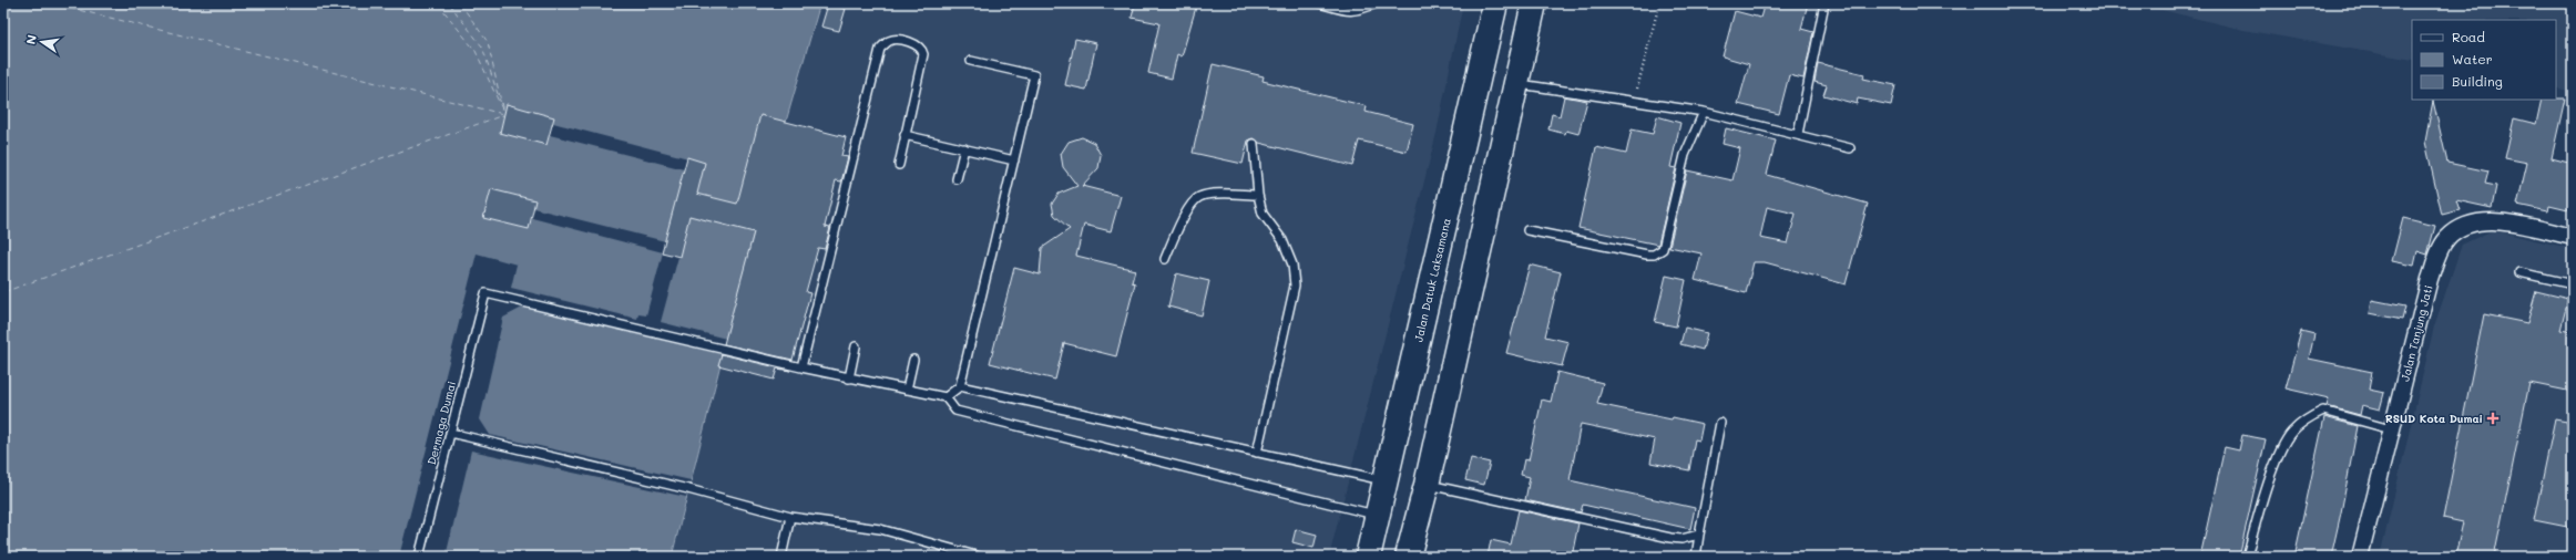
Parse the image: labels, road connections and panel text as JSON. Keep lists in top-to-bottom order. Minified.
{"streets":{"highway":["Jalan Datuk Laksamana"],"street":["Jalan Tanjung Jati"],"lane":["Dermaga Dumai"]},"places":{"health":["RSUD Kota Dumai"]},"legend":["Road","Water","Building"],"north":"left"}
